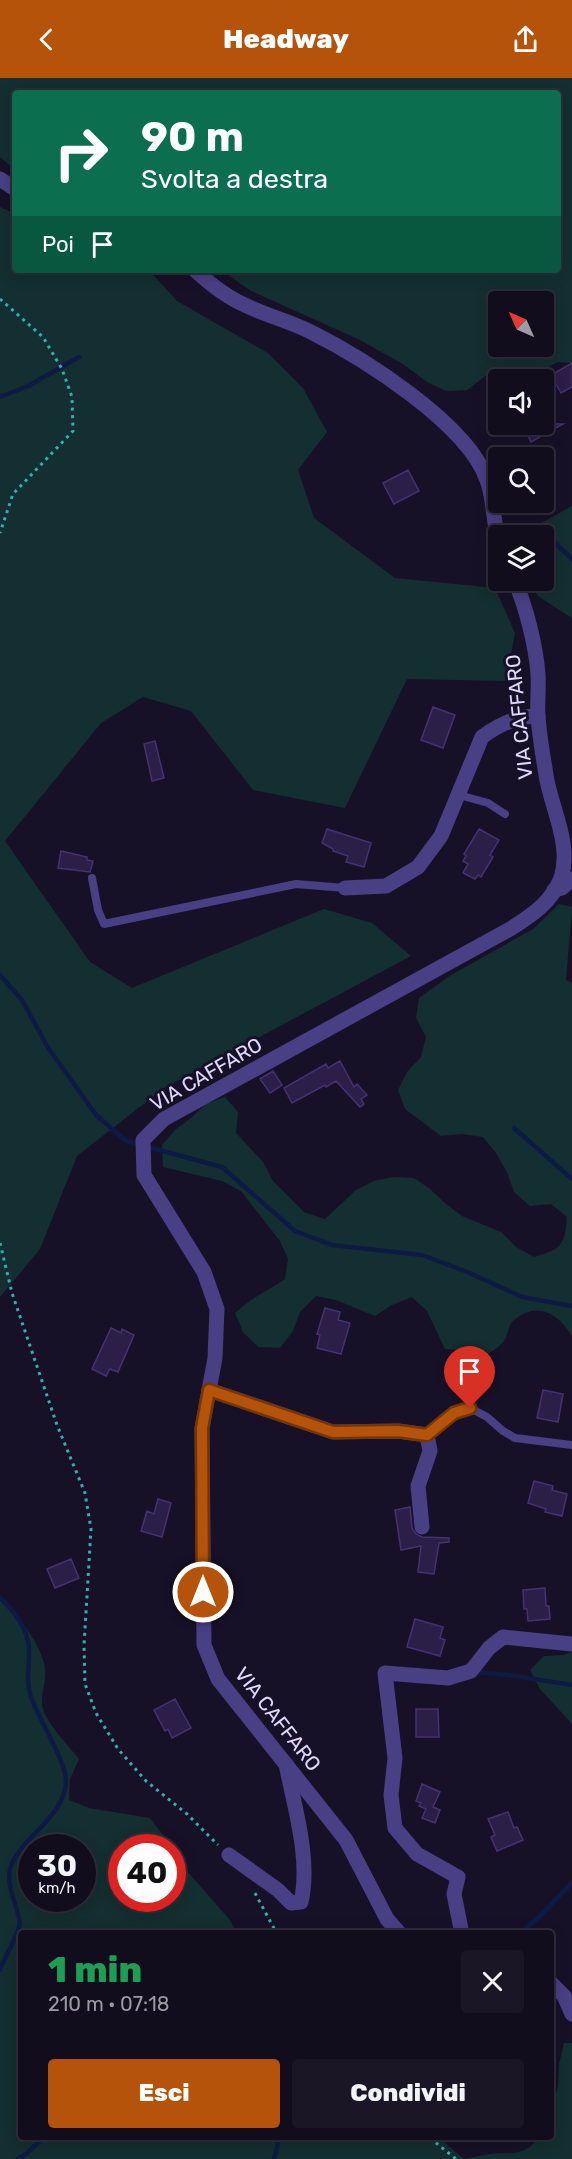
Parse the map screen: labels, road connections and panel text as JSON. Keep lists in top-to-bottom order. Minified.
{"streets":{"street":["VIA CAFFARO"]},"north":"top left","page":{"header":"Headway","turn":["90 m","Svolta a destra"],"then":"Poi","speed":"30 km/h","limit":"40","heading":["1 min","210 m · 07:18"],"buttons":["Esci","Condividi"]}}
